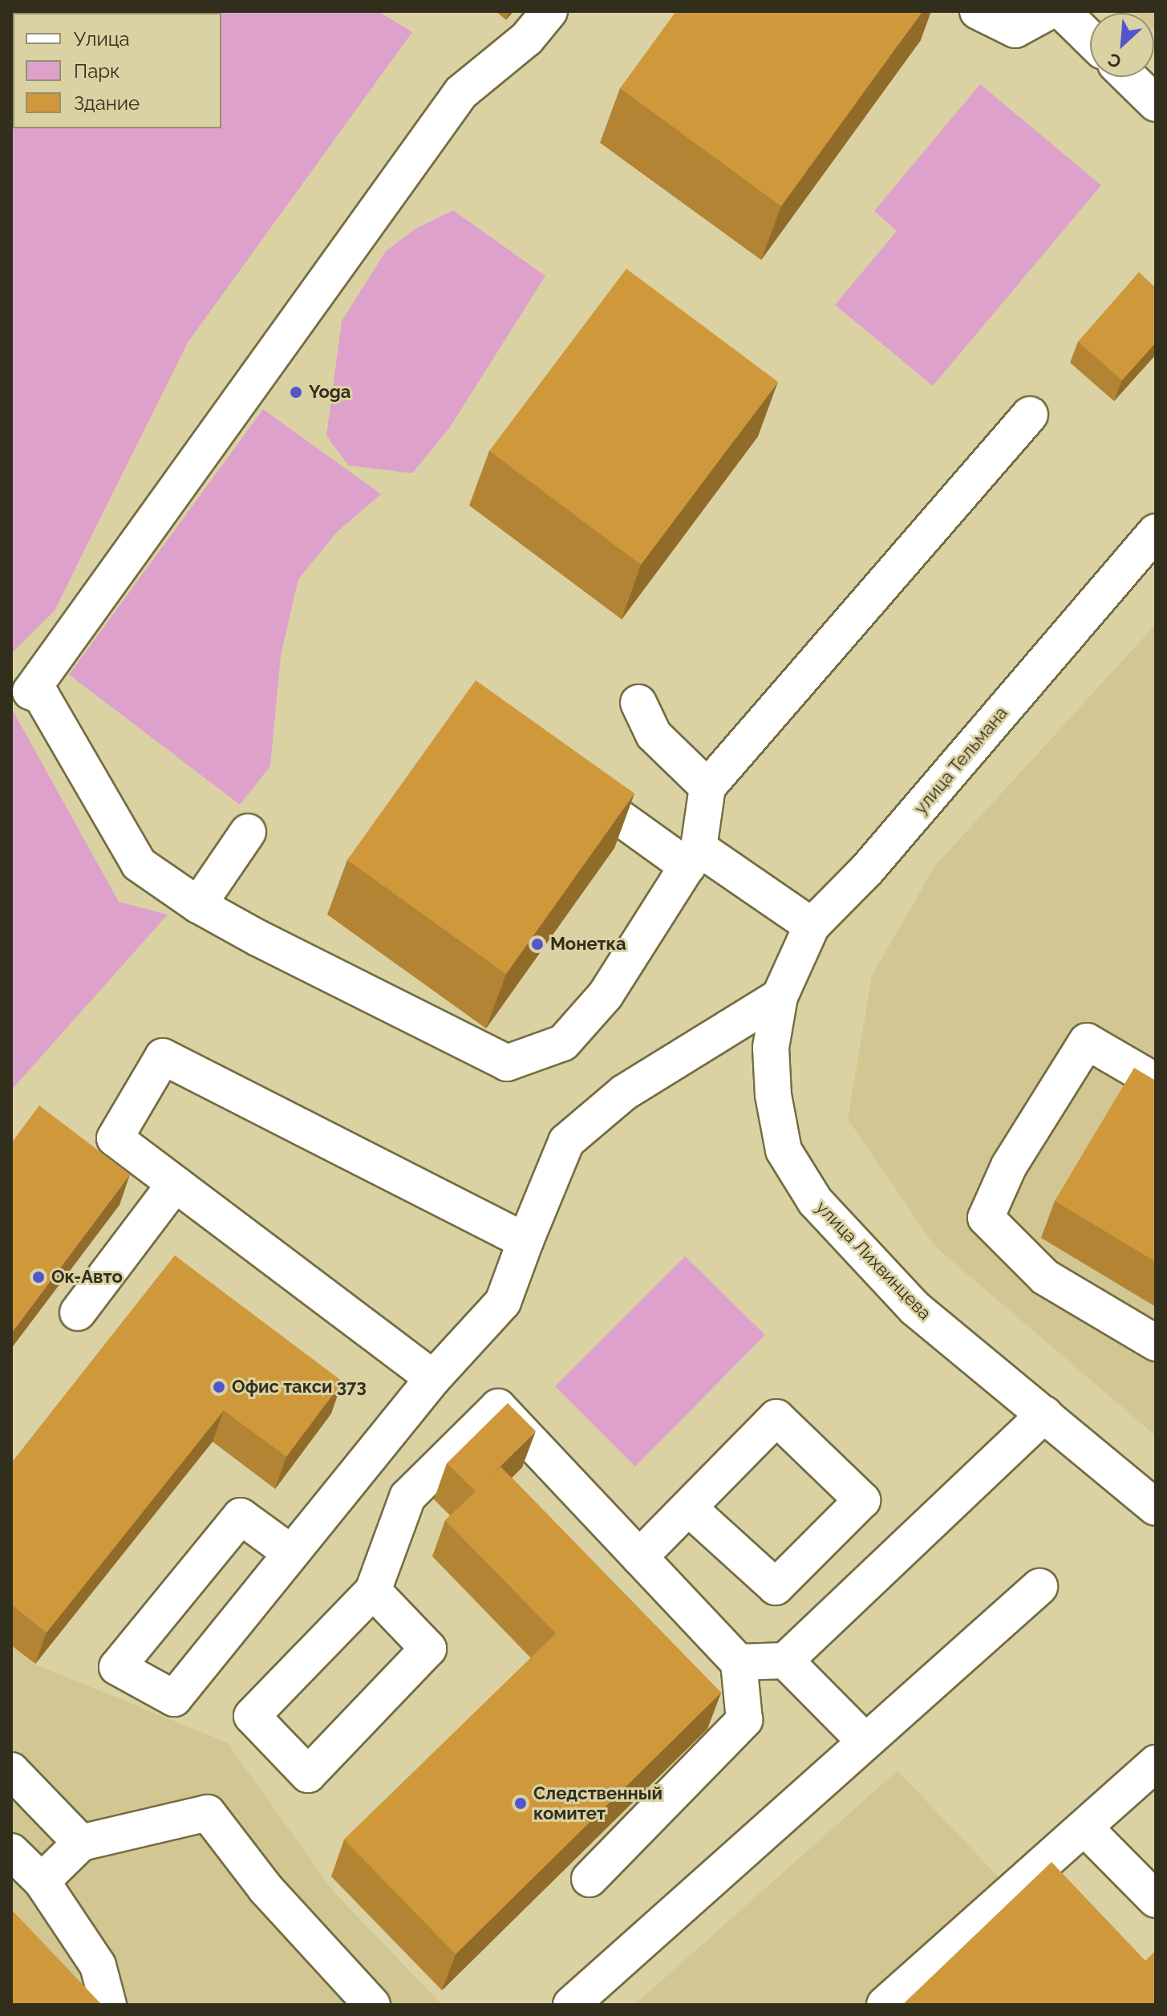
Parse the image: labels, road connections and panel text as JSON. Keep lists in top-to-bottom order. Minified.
{"streets":{"street":["улица Тельмана","улица Лихвинцева"]},"crossings":[["улица Тельмана","улица Лихвинцева"]],"places":["Yoga","Монетка","Ок-Авто","Офис такси 373","Следственный комитет"],"legend":["Улица","Парк","Здание"],"north":"bottom left"}
